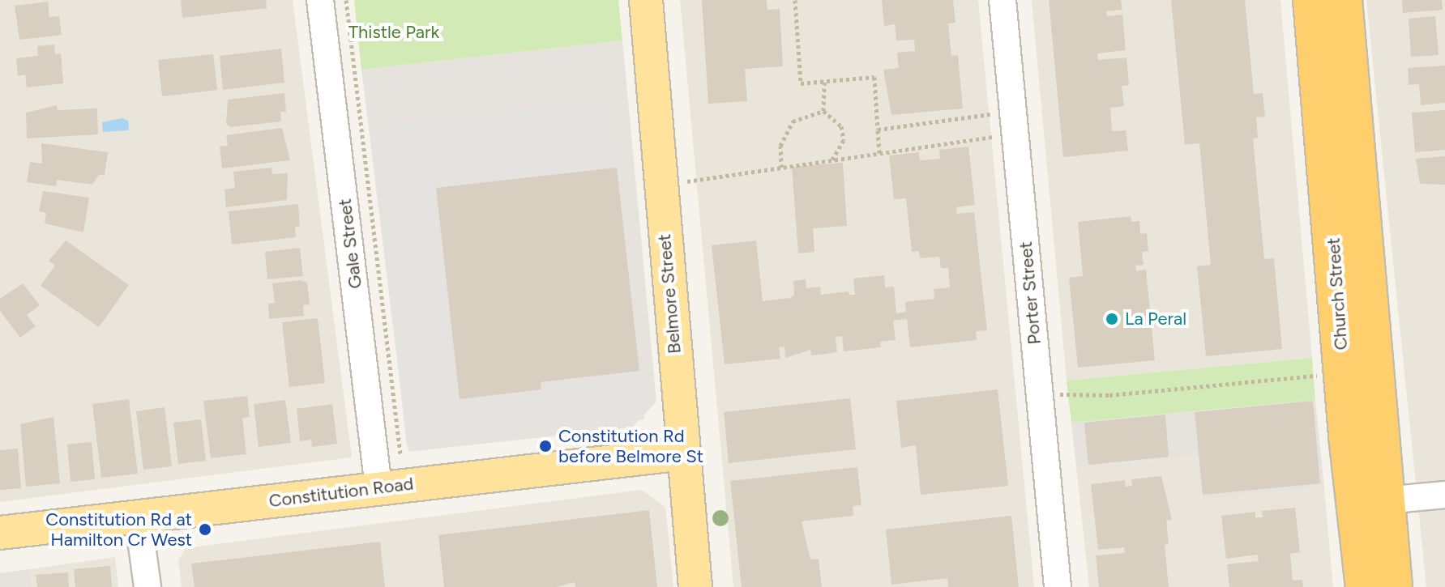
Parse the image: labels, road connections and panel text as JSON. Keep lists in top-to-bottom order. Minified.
{"streets":{"highway":["Church Street"],"main road":["Belmore Street","Constitution Road"],"street":["Gale Street","Porter Street"]},"crossings":[["Gale Street","Constitution Road"],["Belmore Street","Constitution Road"]],"parks":["Thistle Park"],"places":["La Peral","Constitution Rd before Belmore St","Constitution Rd at Hamilton Cr West"]}
